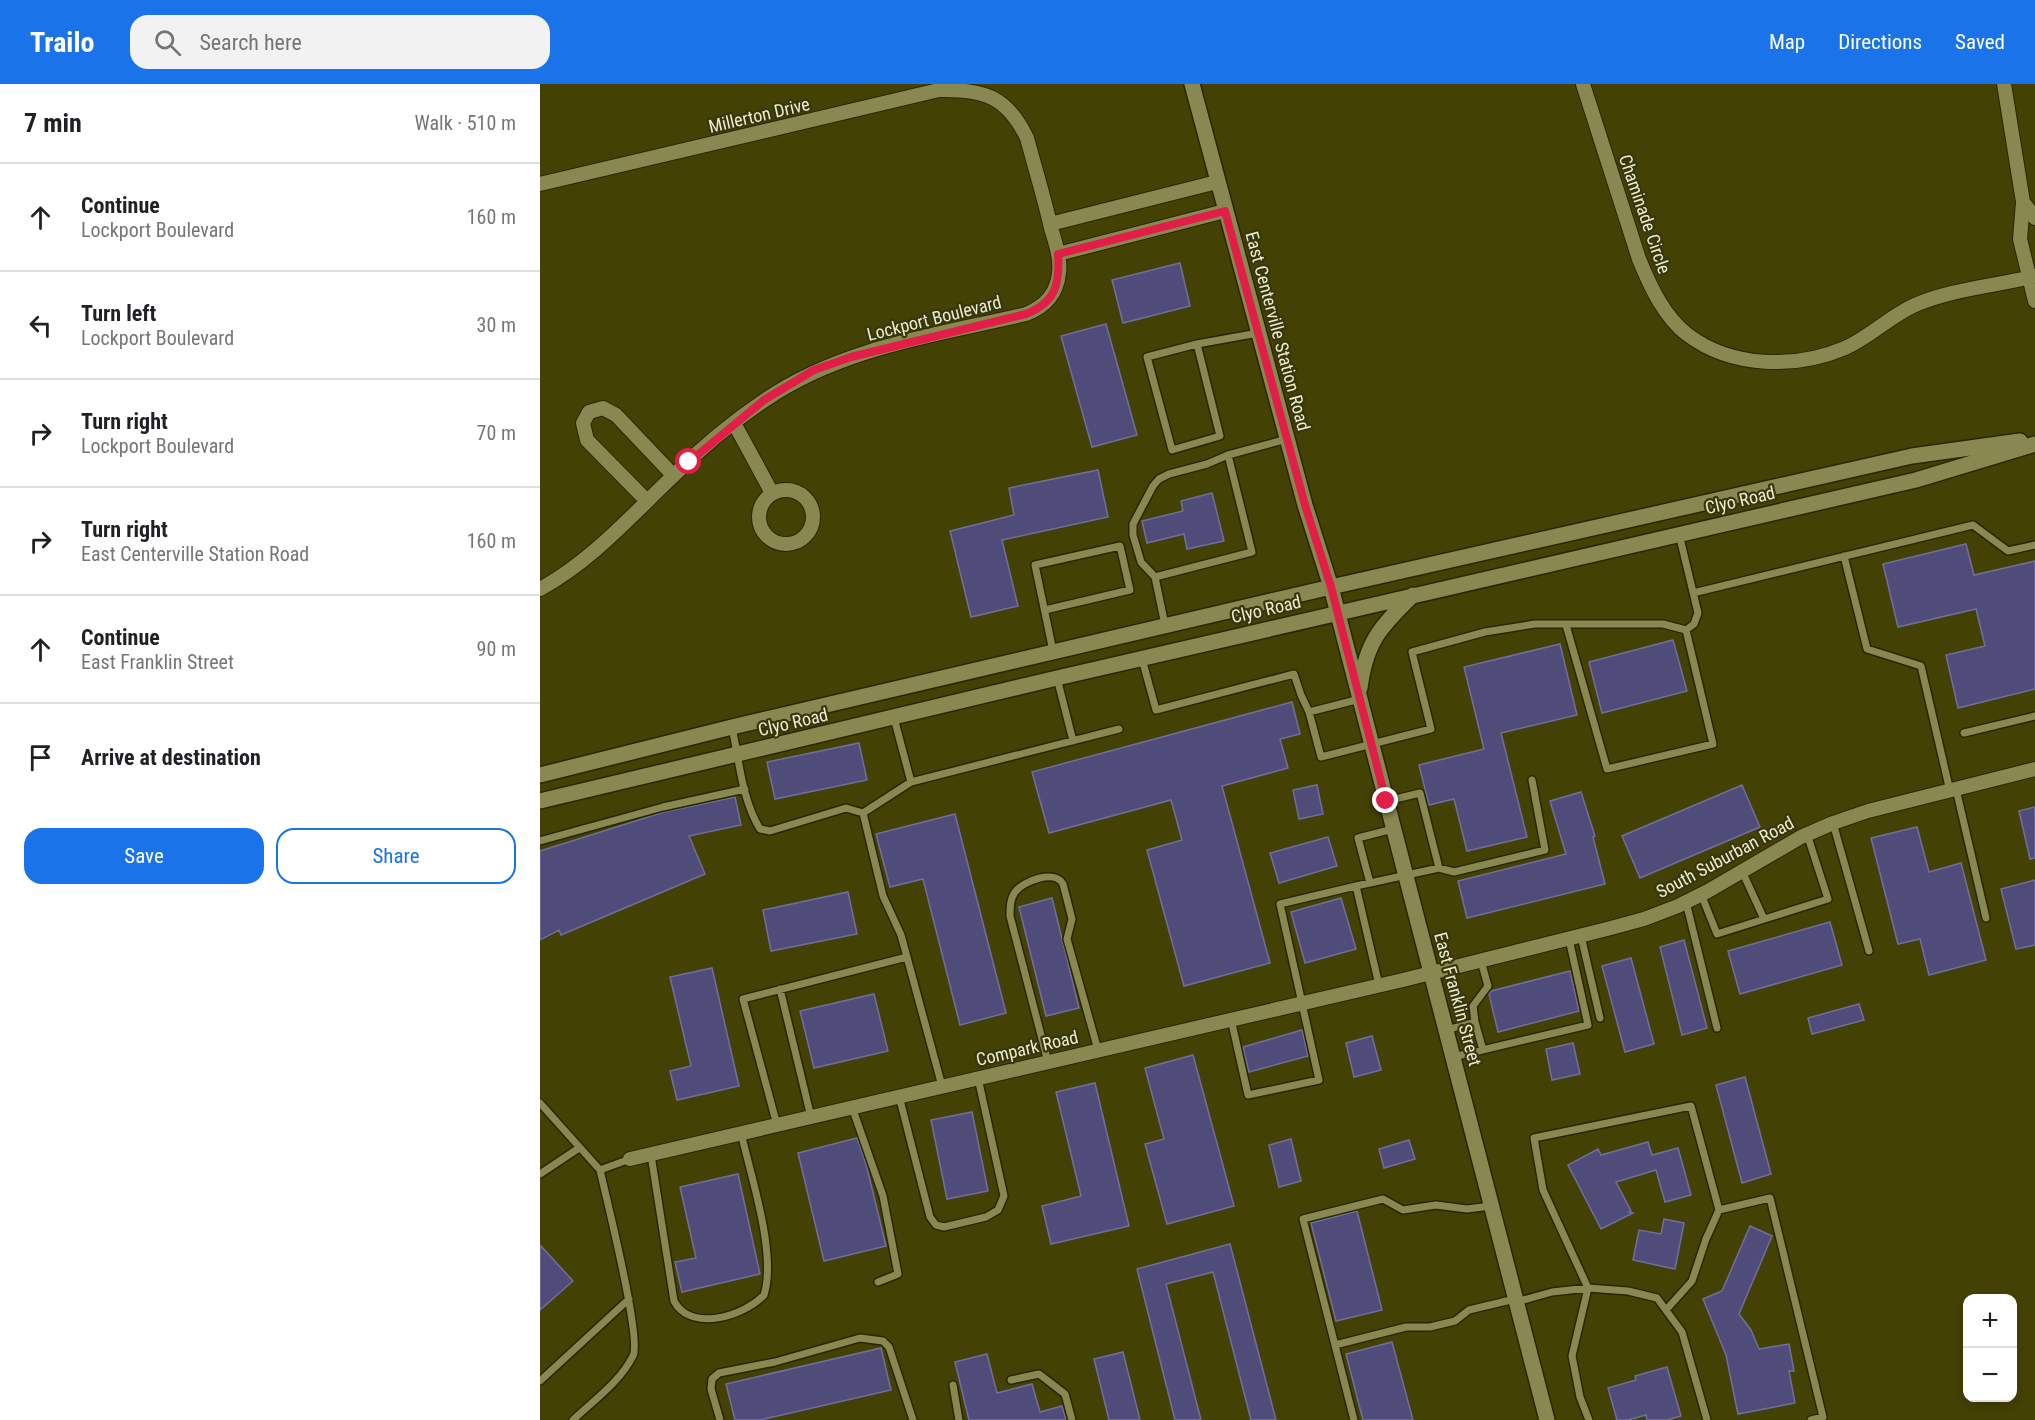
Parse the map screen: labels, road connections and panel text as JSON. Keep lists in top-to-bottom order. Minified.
{"streets":{"street":["Millerton Drive","Chaminade Circle","Lockport Boulevard","East Centerville Station Road","Clyo Road","South Suburban Road","East Franklin Street","Compark Road"]},"crossings":[["Millerton Drive","Lockport Boulevard"],["East Centerville Station Road","Clyo Road"],["East Centerville Station Road","East Franklin Street"],["Clyo Road","East Franklin Street"],["South Suburban Road","East Franklin Street"],["South Suburban Road","Compark Road"],["East Franklin Street","Compark Road"]],"page":{"header":"Trailo","search":"Search here","nav":["Map","Directions","Saved"],"heading":["7 min","Walk · 510 m"],"list":[["Continue","Lockport Boulevard","160 m"],["Turn left","Lockport Boulevard","30 m"],["Turn right","Lockport Boulevard","70 m"],["Turn right","East Centerville Station Road","160 m"],["Continue","East Franklin Street","90 m"],"Arrive at destination"],"buttons":["Save","Share"],"map_buttons":["+","−"]}}
